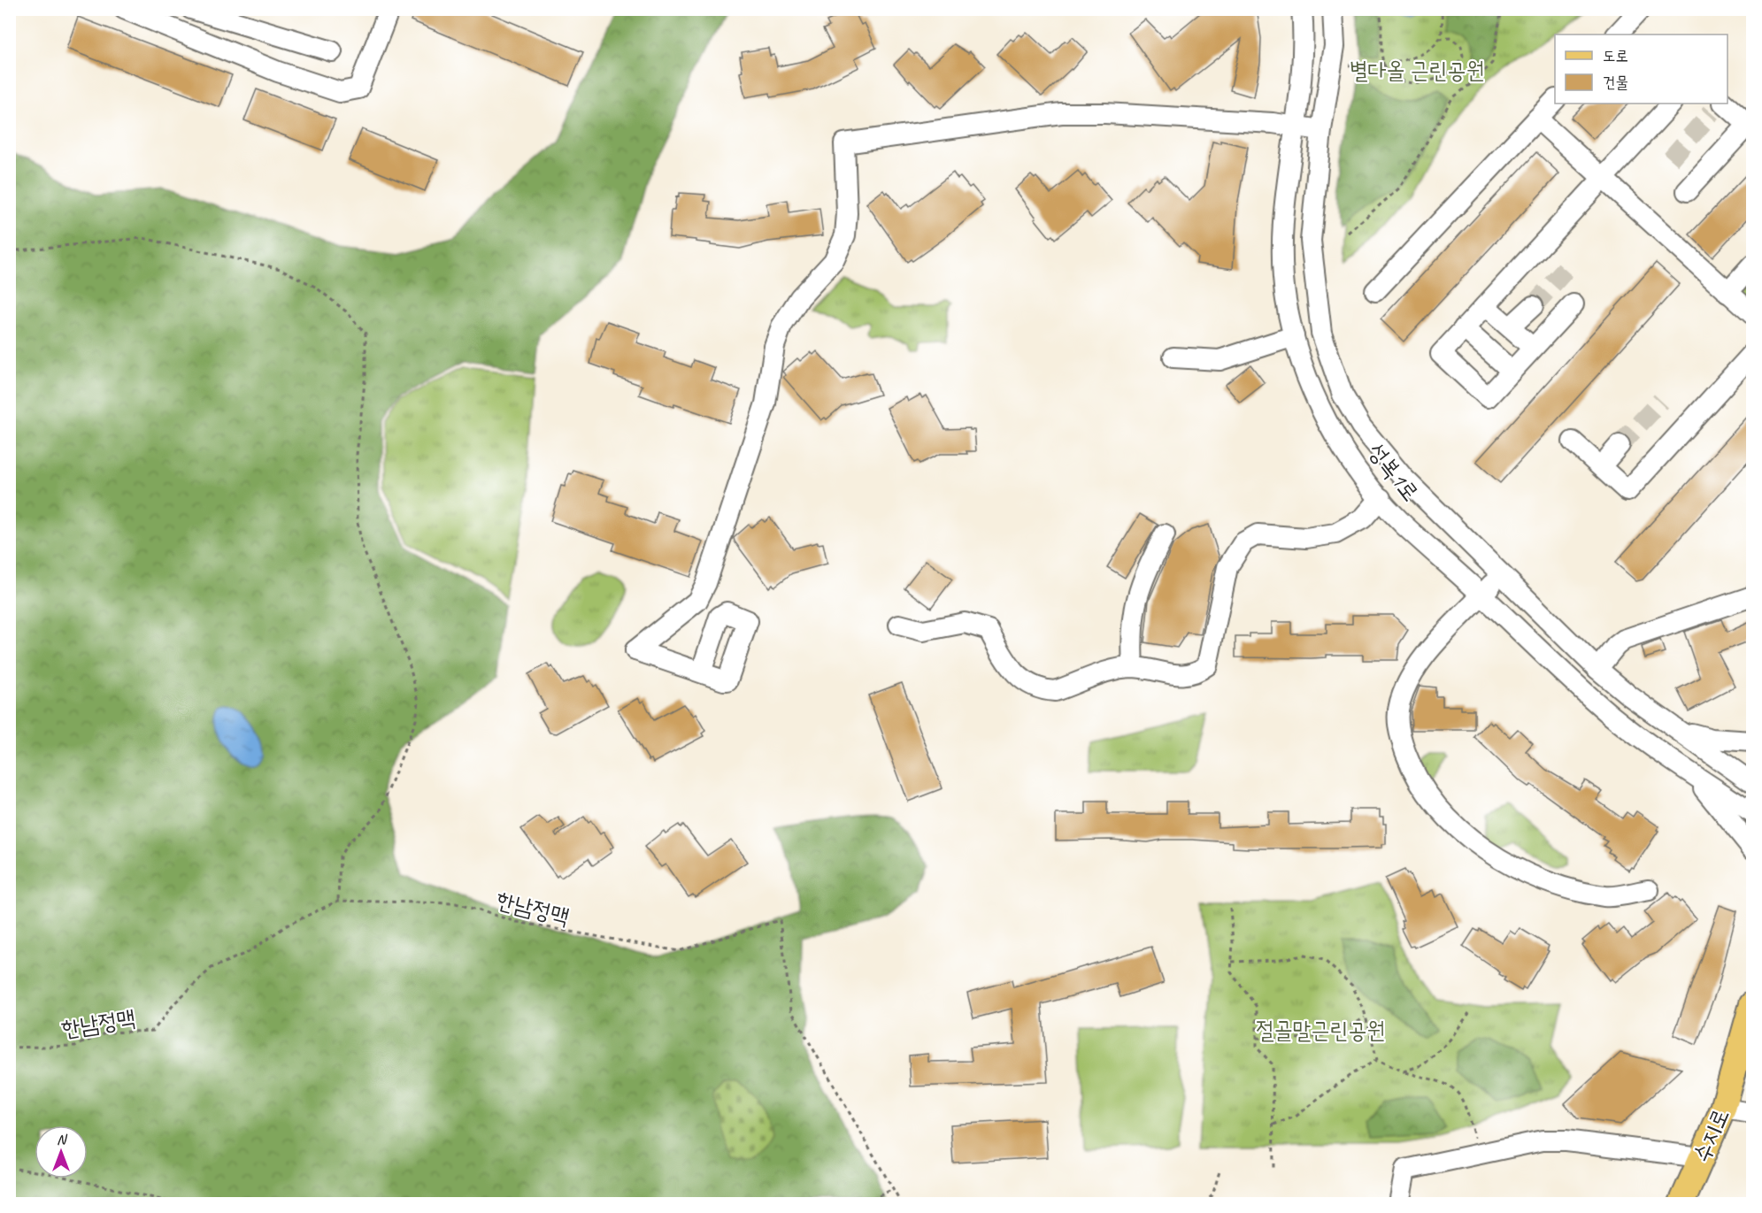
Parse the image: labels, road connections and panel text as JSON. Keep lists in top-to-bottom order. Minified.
{"streets":{"main road":["수지로"],"street":["성복1로"],"path":["한남정맥"]},"parks":["별다올 근린공원","절골말근린공원"],"legend":["도로","건물"],"north":"top"}
